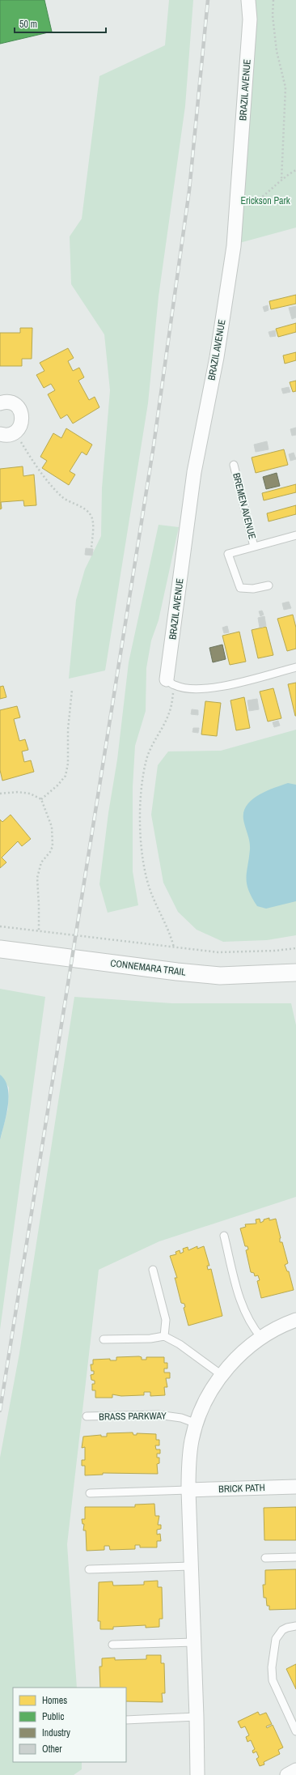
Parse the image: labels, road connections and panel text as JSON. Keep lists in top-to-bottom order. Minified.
{"streets":{"street":["BRAZIL AVENUE","CONNEMARA TRAIL","BRICK PATH"],"lane":["BREMEN AVENUE","BRASS PARKWAY"]},"parks":["Erickson Park"],"legend":["Homes","Public","Industry","Other"],"scale_bar":"50 m"}
